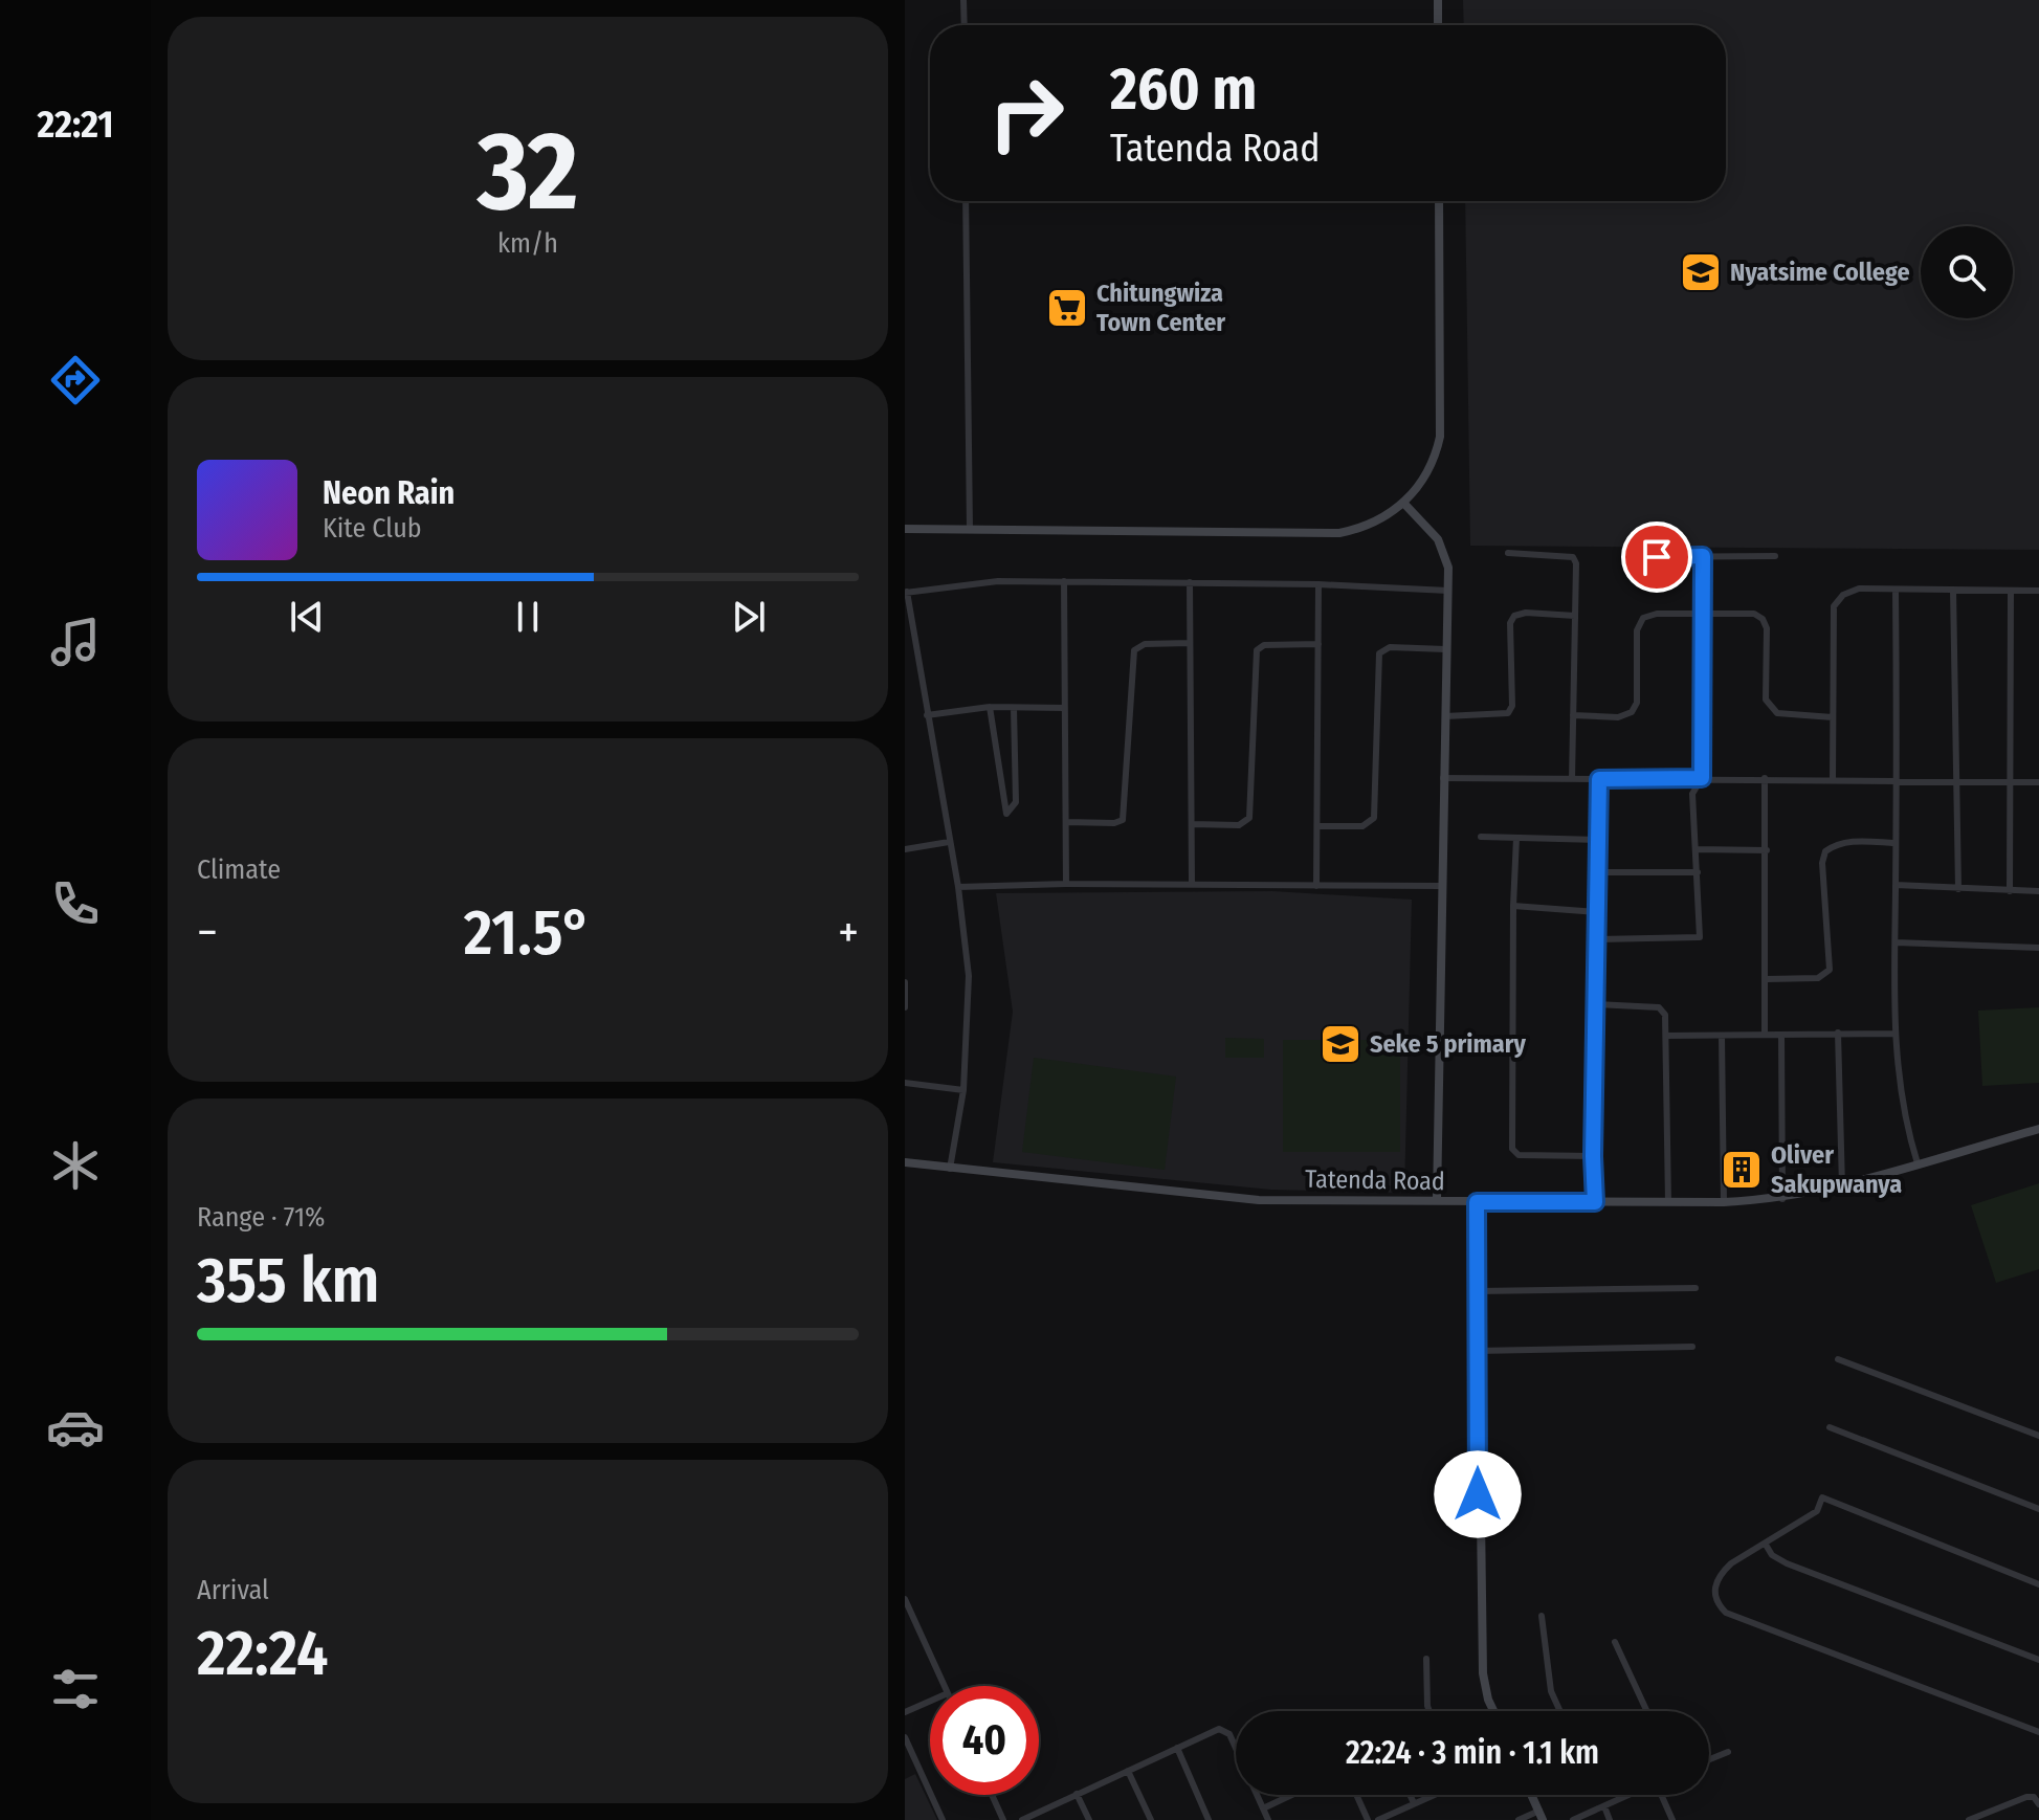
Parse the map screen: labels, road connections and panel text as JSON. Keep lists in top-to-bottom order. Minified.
{"streets":{"street":["Tatenda Road"]},"places":{"school or university":["Nyatsime College","Seke 5 primary"],"supermarket":["Chitungwiza Town Center"],"building":["Oliver Sakupwanya"]},"page":{"tabs":"22:21","tile":[["32","km/h"],"Climate",["Range · 71%","355 km"],["Arrival","22:24"]],"turn":["260 m","Tatenda Road"],"song":["Neon Rain","Kite Club"],"heat":["−","21.5°","+"],"limit":"40","trip":"22:24 · 3 min · 1.1 km"}}
